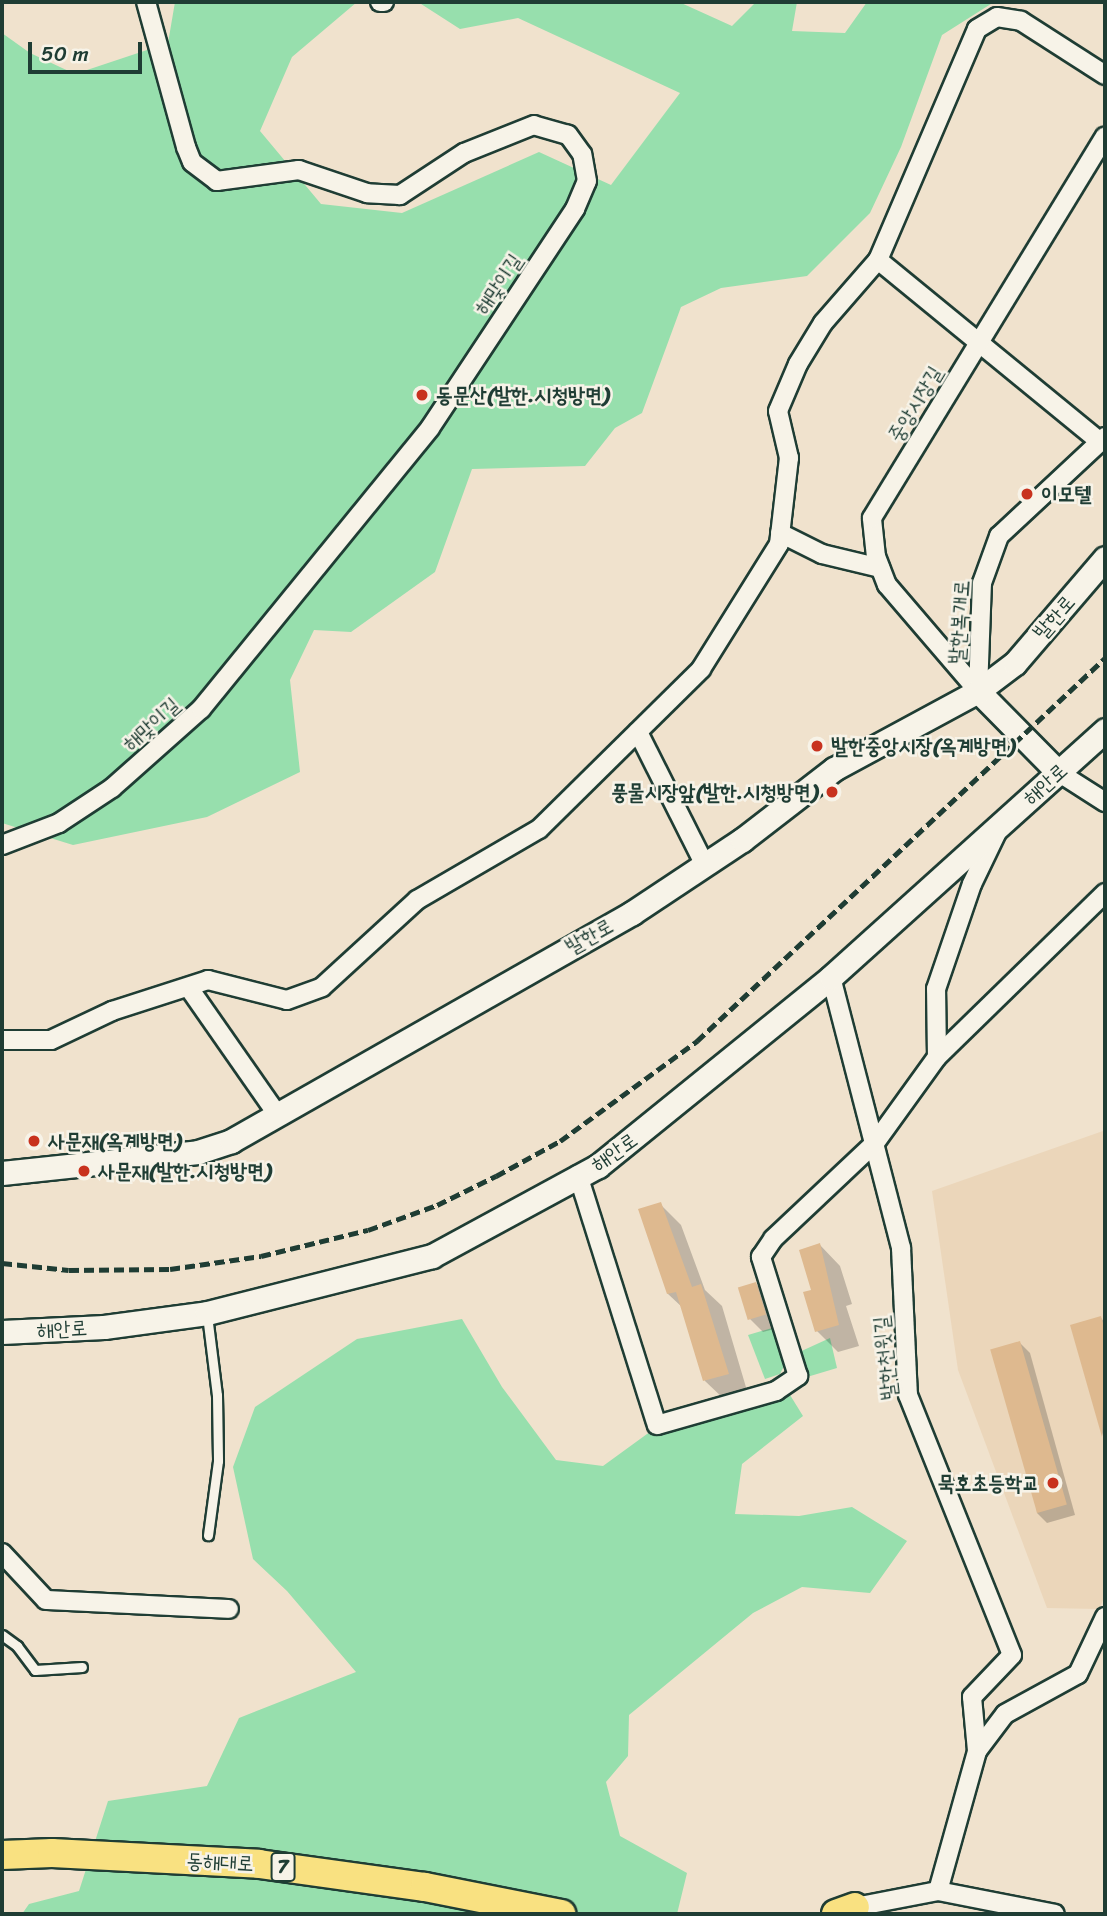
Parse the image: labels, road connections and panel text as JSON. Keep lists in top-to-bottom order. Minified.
{"streets":{"main road":["동해대로","7"],"street":["해맞이길","중앙시장길","발한로","발한복개로","해안로","발한천윗길"]},"crossings":[["중앙시장길","발한로"],["중앙시장길","발한복개로"],["발한로","발한복개로"],["해안로","발한천윗길"]],"places":["동문산(발한.시청방면)","이모텔","발한중앙시장(옥계방면)","풍물시장앞(발한.시청방면)","사문재(옥계방면)","사문재(발한.시청방면)","묵호초등학교"],"scale_bar":"50 m"}
